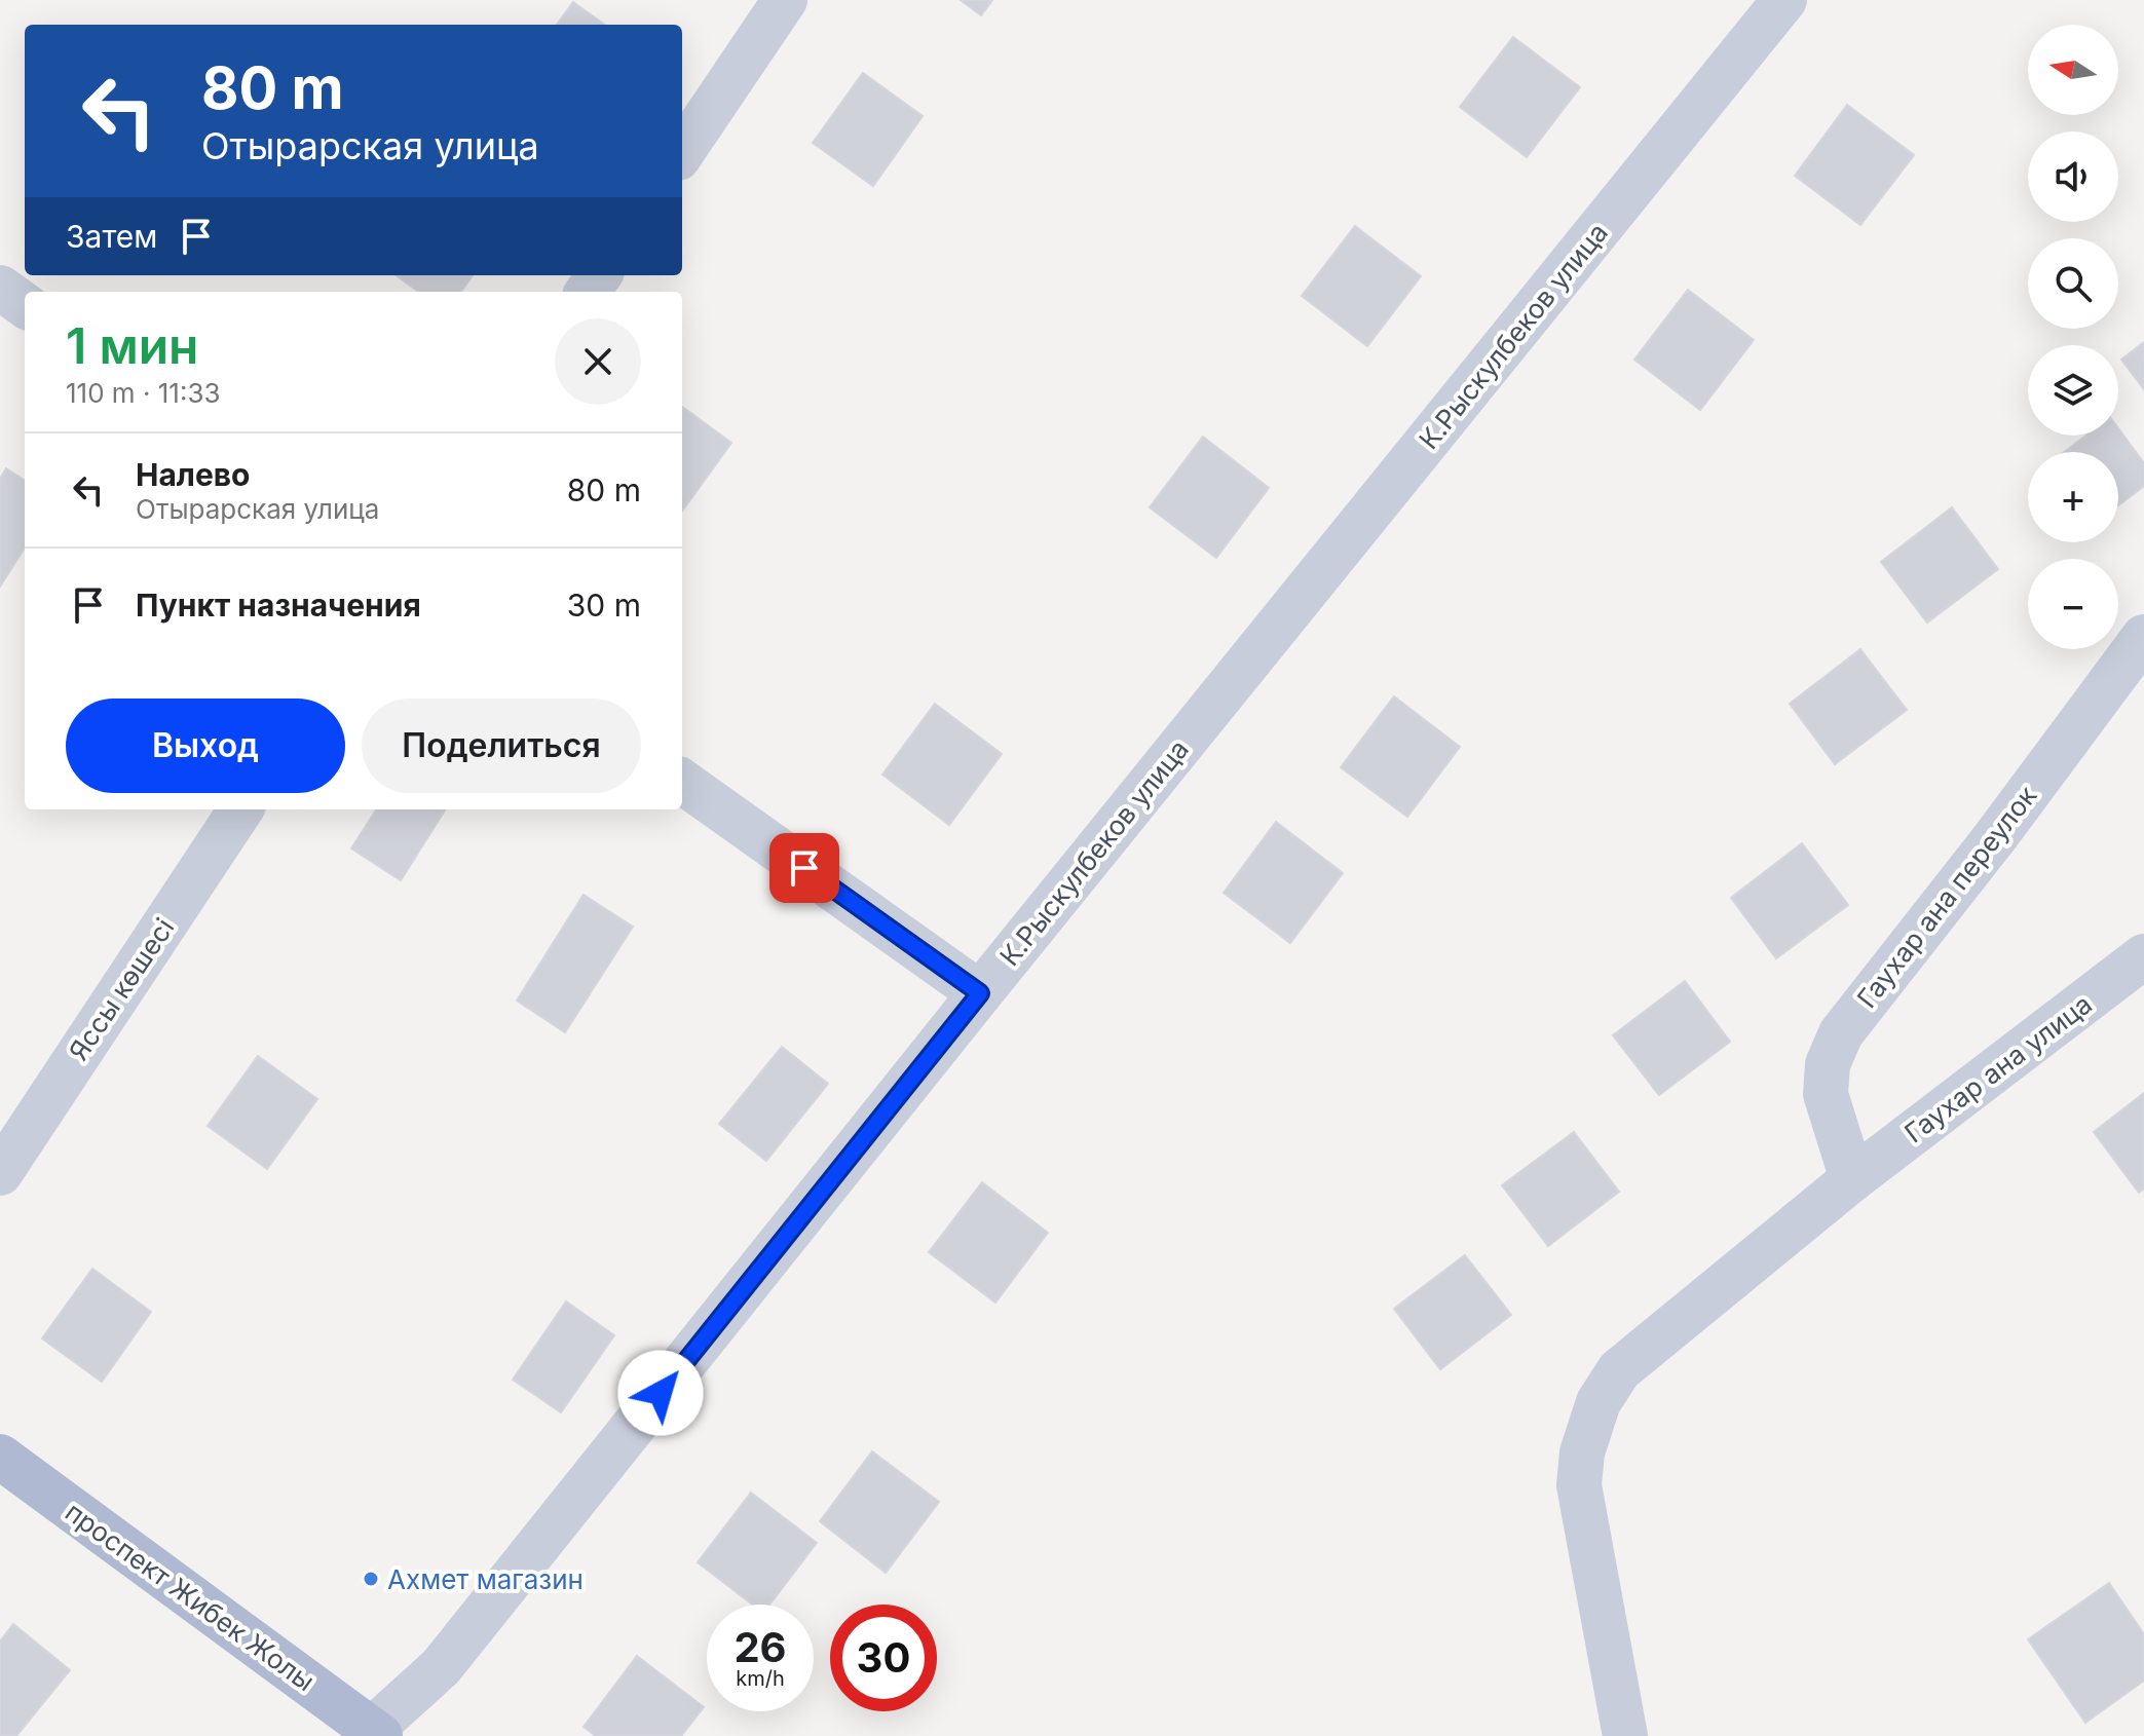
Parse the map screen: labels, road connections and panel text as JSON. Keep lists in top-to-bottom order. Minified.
{"streets":{"main road":["проспект Жибек Жолы"],"street":["К.Рыскулбеков улица","Гаухар ана переулок","Яссы көшесі","Гаухар ана улица"]},"crossings":[["К.Рыскулбеков улица","проспект Жибек Жолы"],["Гаухар ана переулок","Гаухар ана улица"]],"places":["Ахмет магазин"],"north":"left","page":{"map_buttons":["+","−"],"turn":["80 m","Отырарская улица"],"then":"Затем","heading":["1 мин","110 m · 11:33"],"list":[{"name":"Налево","note":"Отырарская улица","value":"80 m"},{"name":"Пункт назначения","value":"30 m"}],"buttons":["Выход","Поделиться"],"speed":"26 km/h","limit":"30"}}
